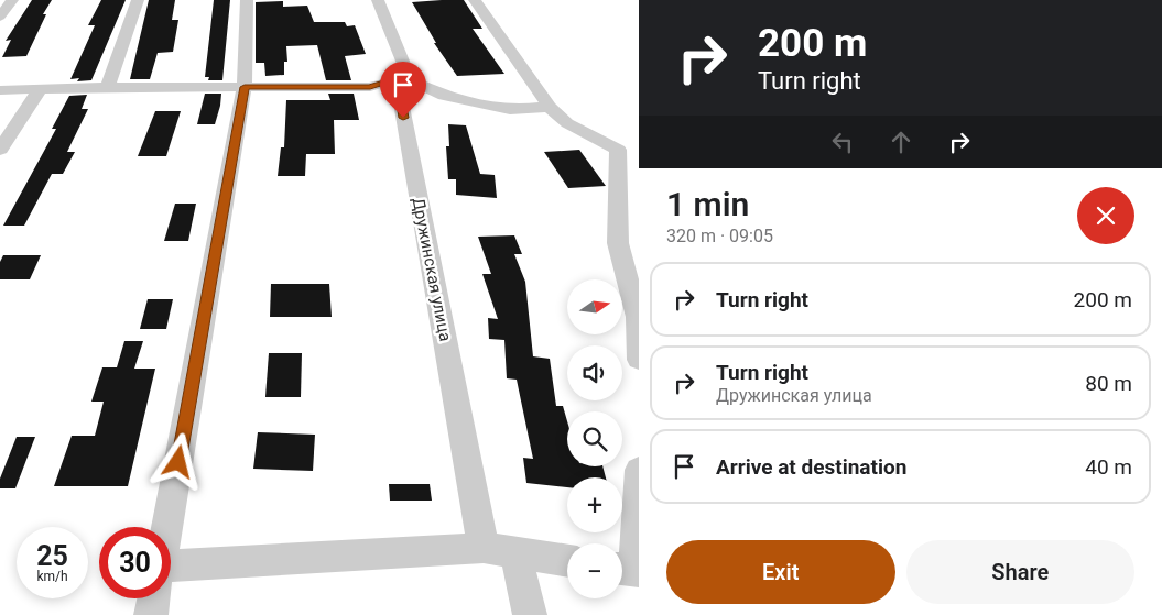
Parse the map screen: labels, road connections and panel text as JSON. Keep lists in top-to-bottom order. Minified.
{"streets":{"street":["Дружинская улица"]},"north":"right","page":{"turn":["200 m","Turn right"],"heading":["1 min","320 m · 09:05"],"list":[{"name":"Turn right","value":"200 m"},{"name":"Turn right","note":"Дружинская улица","value":"80 m"},{"name":"Arrive at destination","value":"40 m"}],"map_buttons":["+","−"],"speed":"25 km/h","limit":"30","buttons":["Exit","Share"]}}
